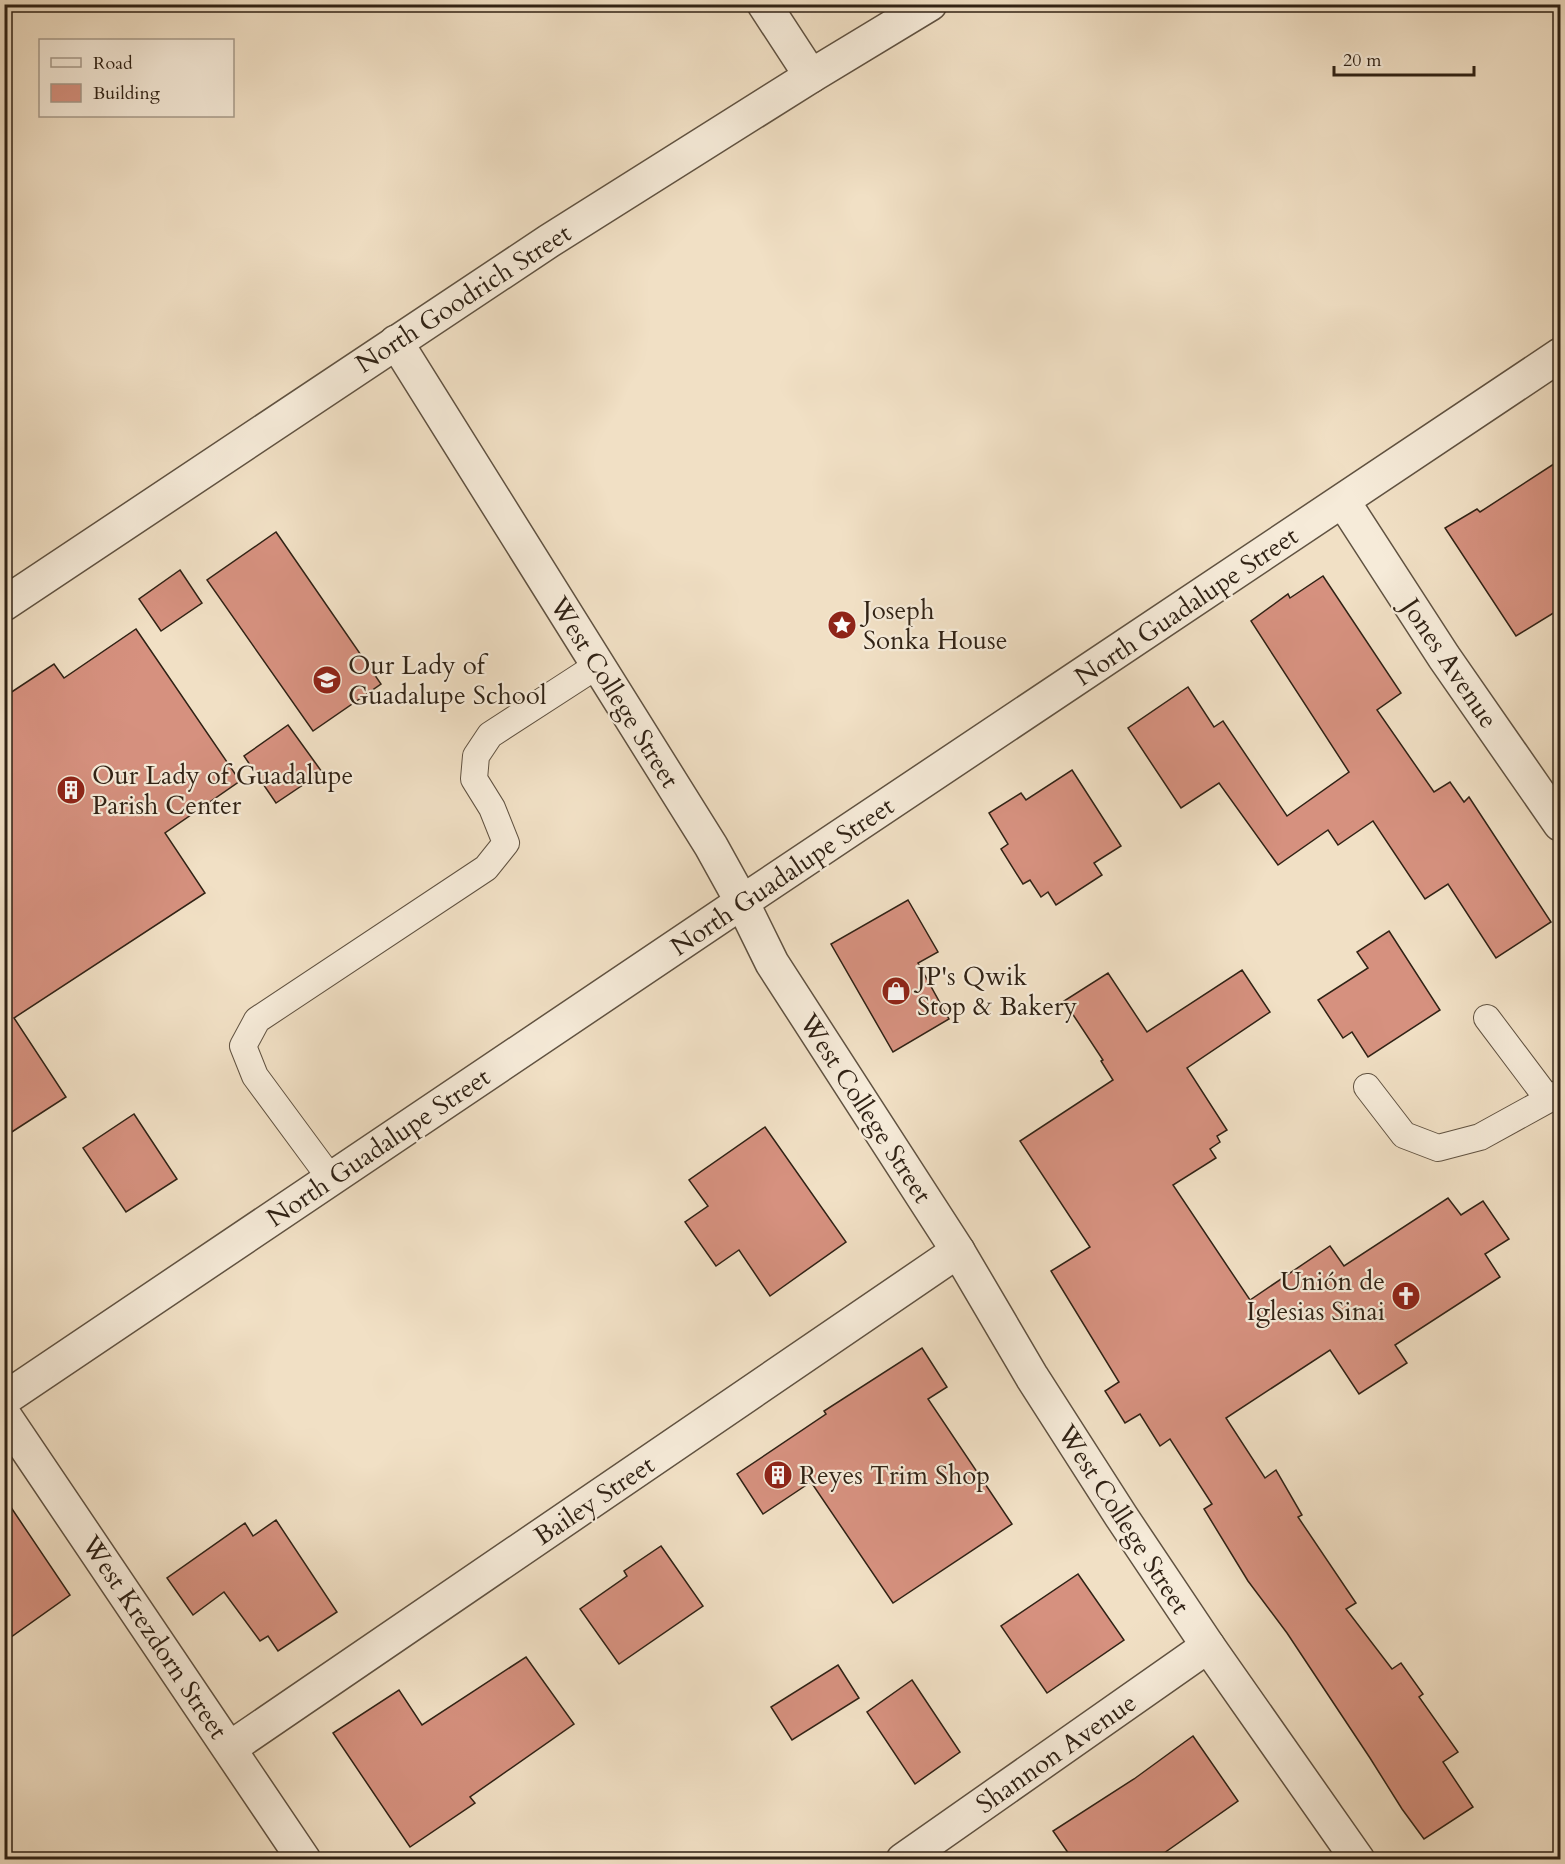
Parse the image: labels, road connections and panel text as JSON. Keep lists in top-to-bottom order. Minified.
{"streets":{"street":["North Goodrich Street","North Guadalupe Street","Jones Avenue","West College Street","Bailey Street","West Krezdorn Street","Shannon Avenue"]},"crossings":[["North Goodrich Street","West College Street"],["North Guadalupe Street","Jones Avenue"],["North Guadalupe Street","West College Street"],["West College Street","Bailey Street"],["West College Street","Shannon Avenue"],["Bailey Street","West Krezdorn Street"]],"places":{"place":["Joseph Sonka House"],"school or university":["Our Lady of Guadalupe School"],"building":["Our Lady of Guadalupe Parish Center","Reyes Trim Shop"],"shop":["JP's Qwik Stop & Bakery"],"church":["Unión de Iglesias Sinai"]},"legend":["Road","Building"],"scale_bar":"20 m"}
